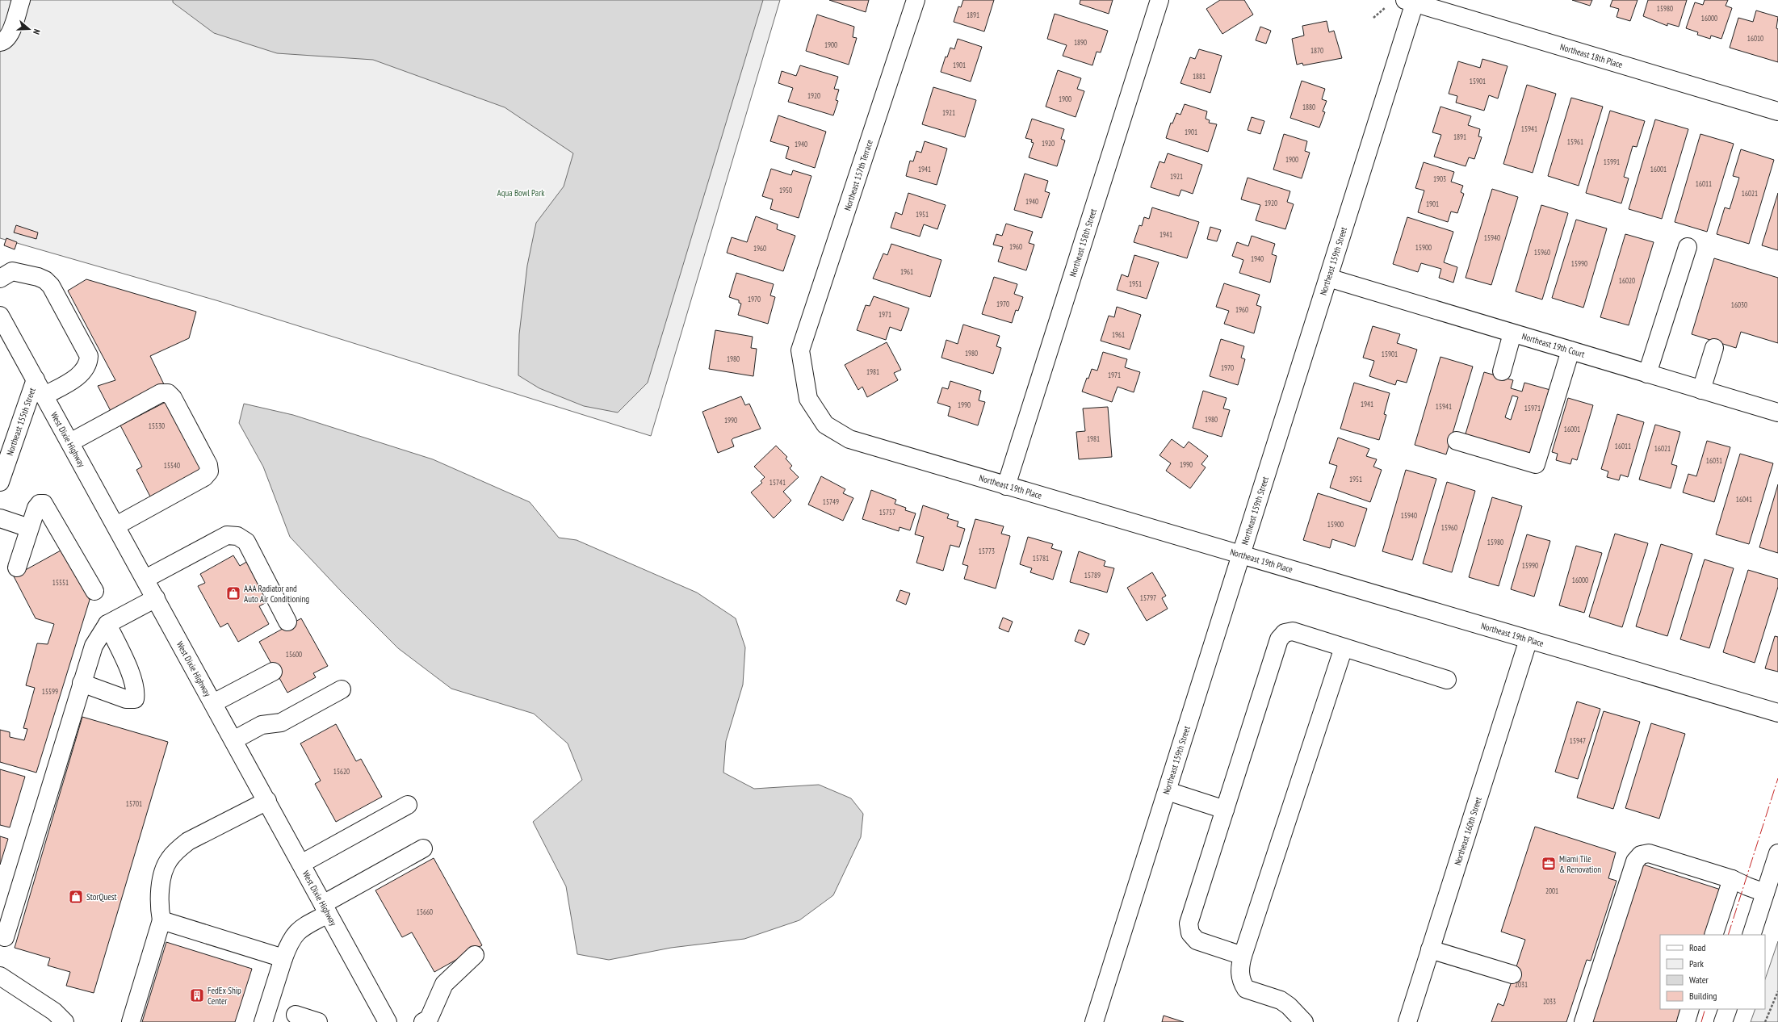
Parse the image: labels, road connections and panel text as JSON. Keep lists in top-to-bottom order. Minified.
{"streets":{"street":["Northeast 18th Place","Northeast 157th Terrace","Northeast 158th Street","Northeast 159th Street","Northeast 19th Court","Northeast 155th Street","West Dixie Highway","Northeast 19th Place","Northeast 160th Street"]},"crossings":[["Northeast 18th Place","Northeast 159th Street"],["Northeast 157th Terrace","Northeast 19th Place"],["Northeast 158th Street","Northeast 19th Place"],["Northeast 159th Street","Northeast 19th Court"],["Northeast 159th Street","Northeast 19th Place"],["Northeast 155th Street","West Dixie Highway"],["Northeast 19th Place","Northeast 160th Street"]],"parks":["Aqua Bowl Park"],"places":{"shop":["AAA Radiator and Auto Air Conditioning","StorQuest"],"office":["Miami Tile & Renovation"],"building":["FedEx Ship Center"]},"house_numbers":["15980","1891","16000","16010","1890","1900","1870","1901","1881","15901","1920","1900","1880","1921","15941","1901","1891","15961","1920","1940","1900","15991","1941","16001","1921","1903","16011","1950","16021","1940","1920","1901","1951","1941","15940","1960","15900","1960","15960","1940","15990","1961","16020","1951","1970","1970","16030","1960","1971","1961","1980","15901","1980","1970","1981","1971","1941","1990","15941","15971","1980","1990","15530","16001","1981","16011","16021","16031","1990","15540","1951","15741","16041","15749","15757","15940","15900","15960","15980","15773","15781","15990","15789","16000","15551","15797","15600","15599","15947","15620","15701","2001","15660","2031","2033"],"legend":["Road","Park","Water","Building"],"north":"right"}
